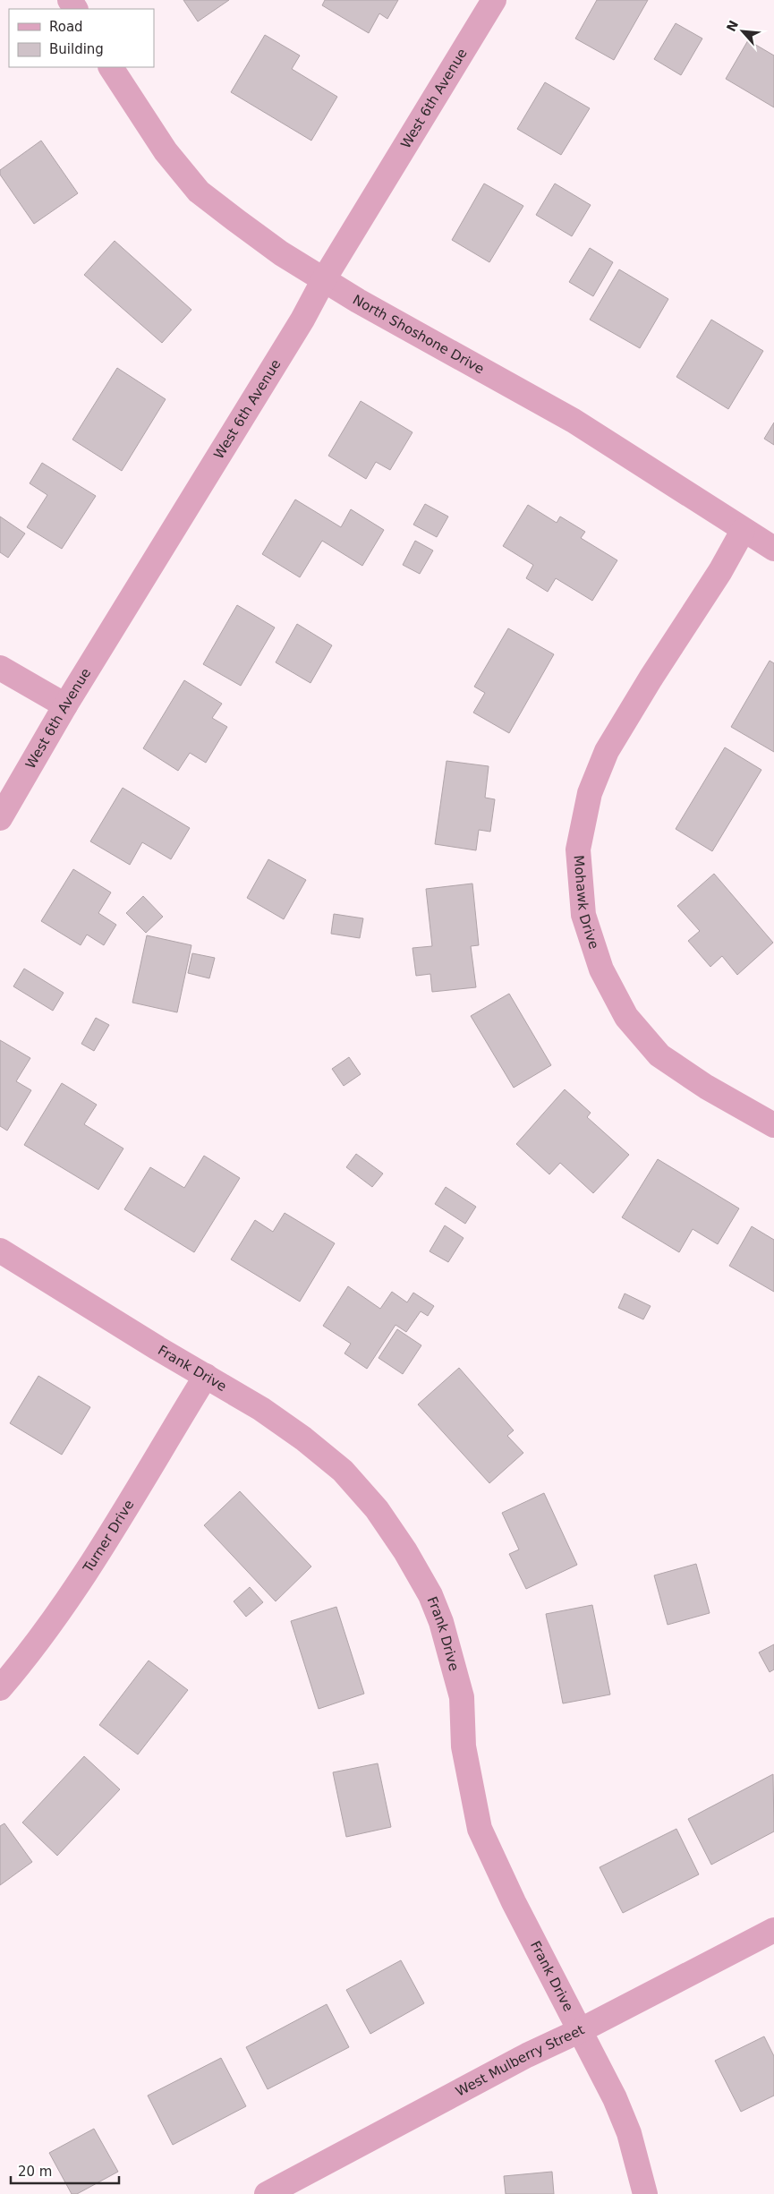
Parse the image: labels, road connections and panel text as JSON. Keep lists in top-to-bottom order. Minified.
{"streets":{"street":["West 6th Avenue","North Shoshone Drive","Mohawk Drive","Frank Drive","Turner Drive","West Mulberry Street"]},"crossings":[["West 6th Avenue","North Shoshone Drive"],["North Shoshone Drive","Mohawk Drive"],["Frank Drive","Turner Drive"],["Frank Drive","West Mulberry Street"]],"legend":["Road","Building"],"scale_bar":"20 m","north":"top left"}
